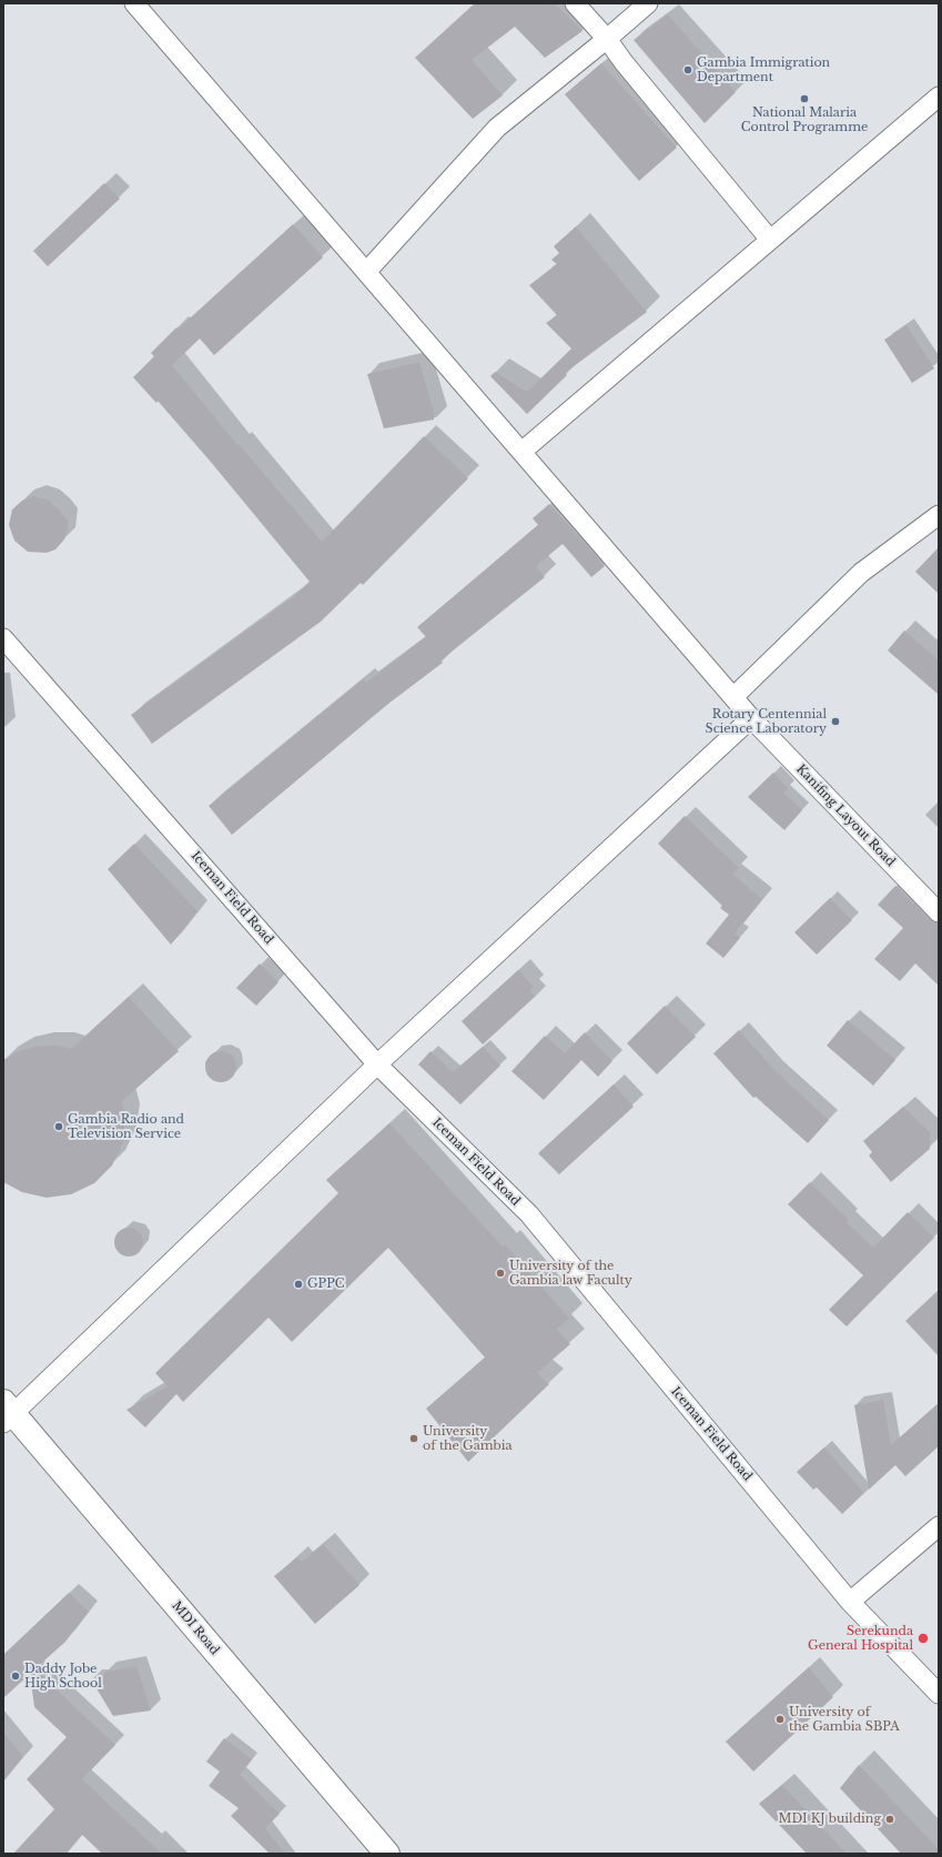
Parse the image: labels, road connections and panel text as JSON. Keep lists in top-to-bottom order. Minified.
{"streets":{"street":["Kanifing Layout Road","Iceman Field Road","MDI Road"]},"places":["Gambia Immigration Department","National Malaria Control Programme","Rotary Centennial Science Laboratory","Gambia Radio and Television Service","University of the Gambia law Faculty","GPPC","University of the Gambia","Serekunda General Hospital","Daddy Jobe High School","University of the Gambia SBPA","MDI KJ building"]}
